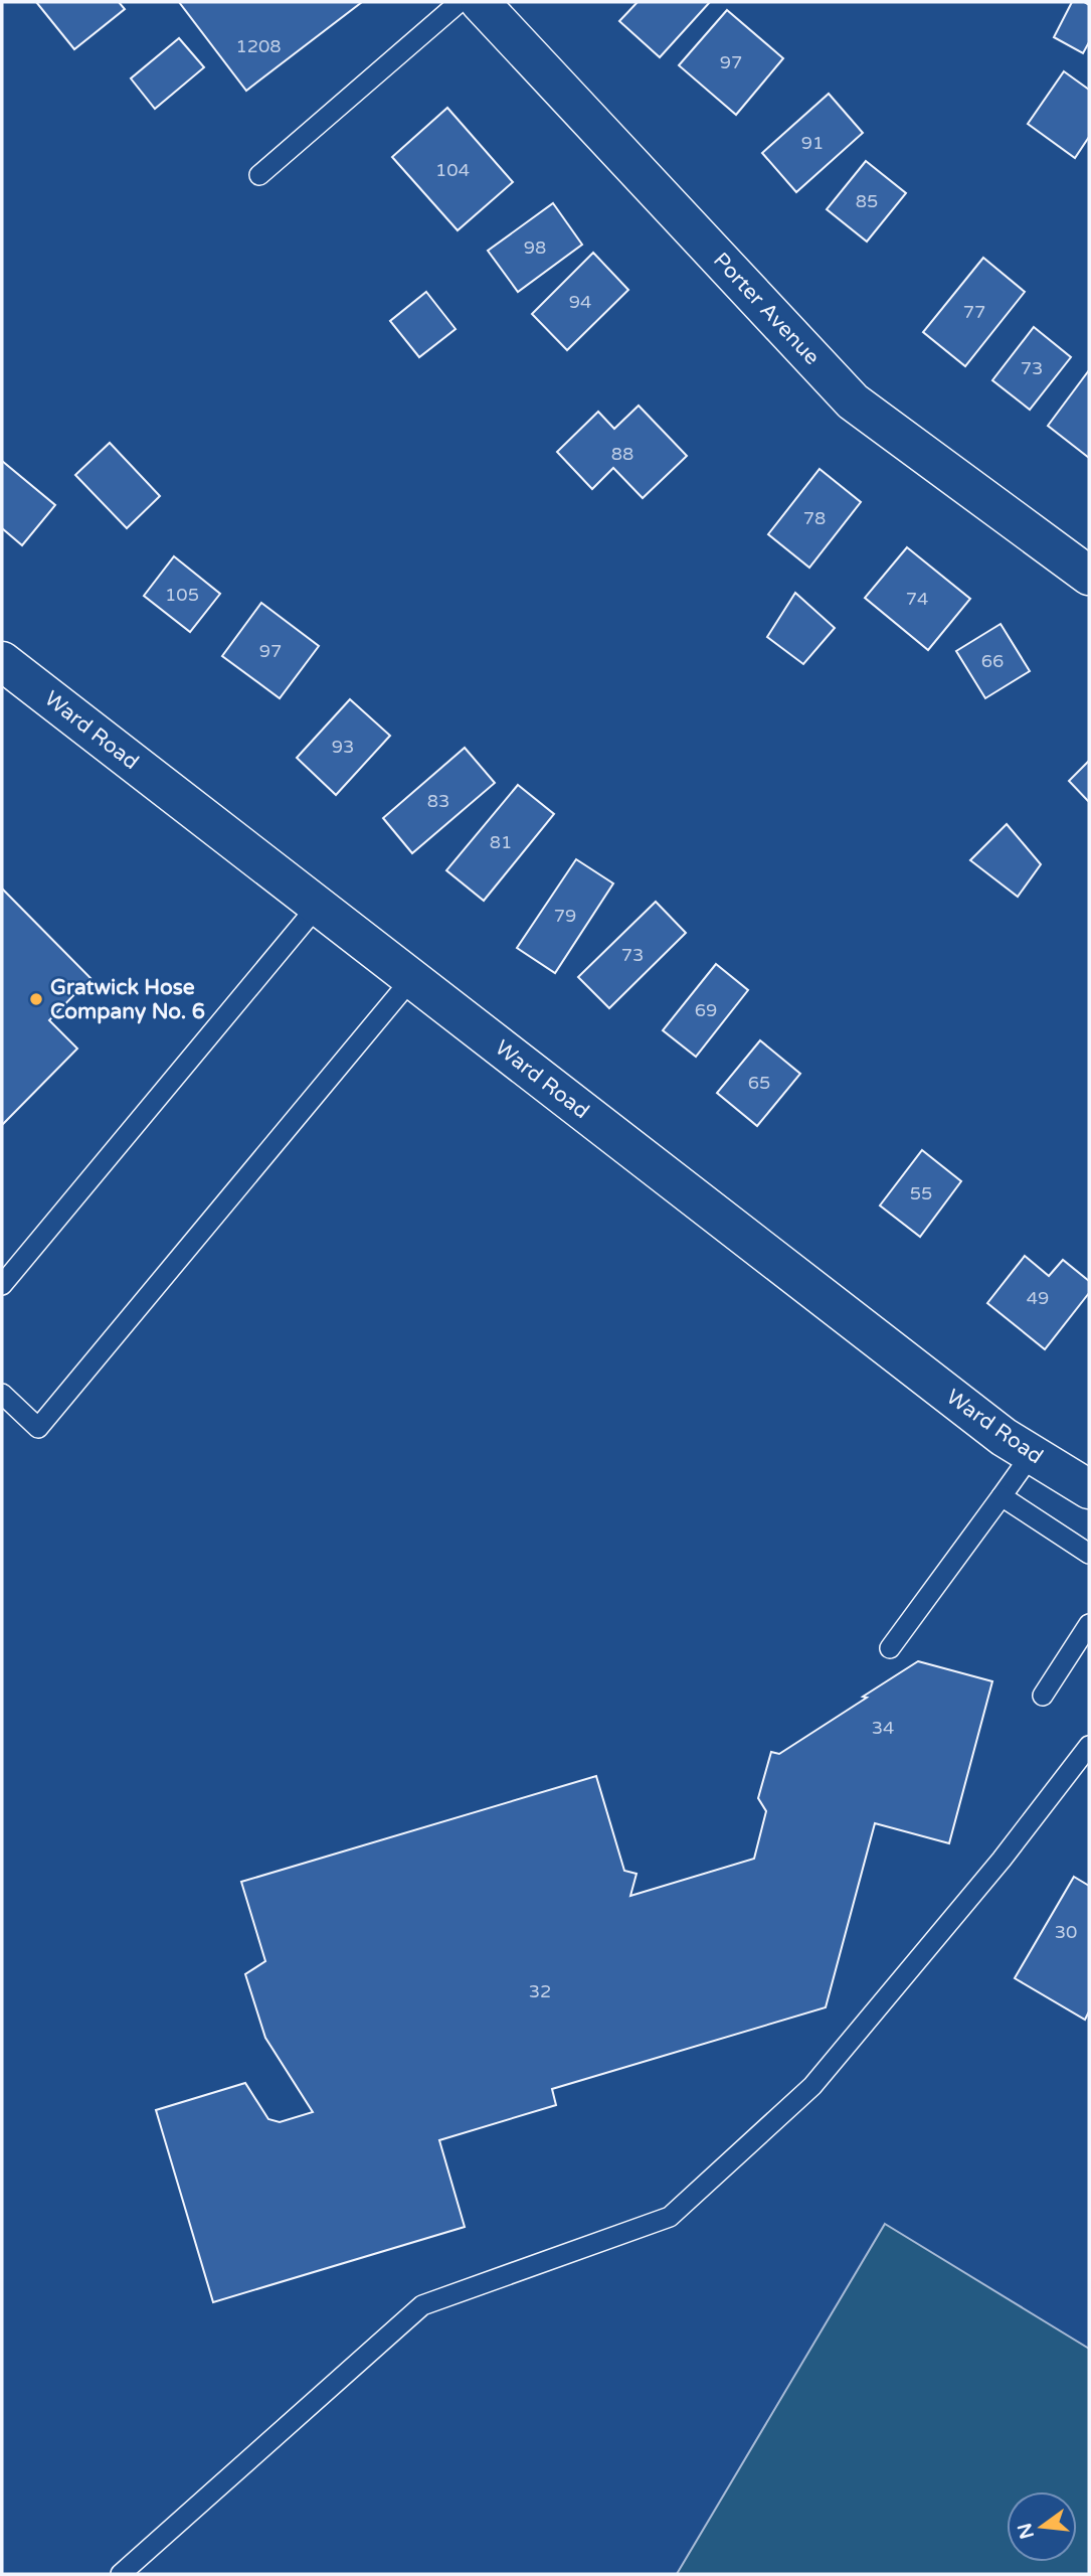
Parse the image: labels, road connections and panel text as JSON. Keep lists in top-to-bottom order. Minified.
{"streets":{"main road":["Porter Avenue","Ward Road"]},"places":["Gratwick Hose Company No. 6"],"house_numbers":["1208","97","91","104","85","98","94","77","73","88","78","105","74","97","66","93","83","81","79","73","69","65","55","49","34","30","32"],"north":"left"}
